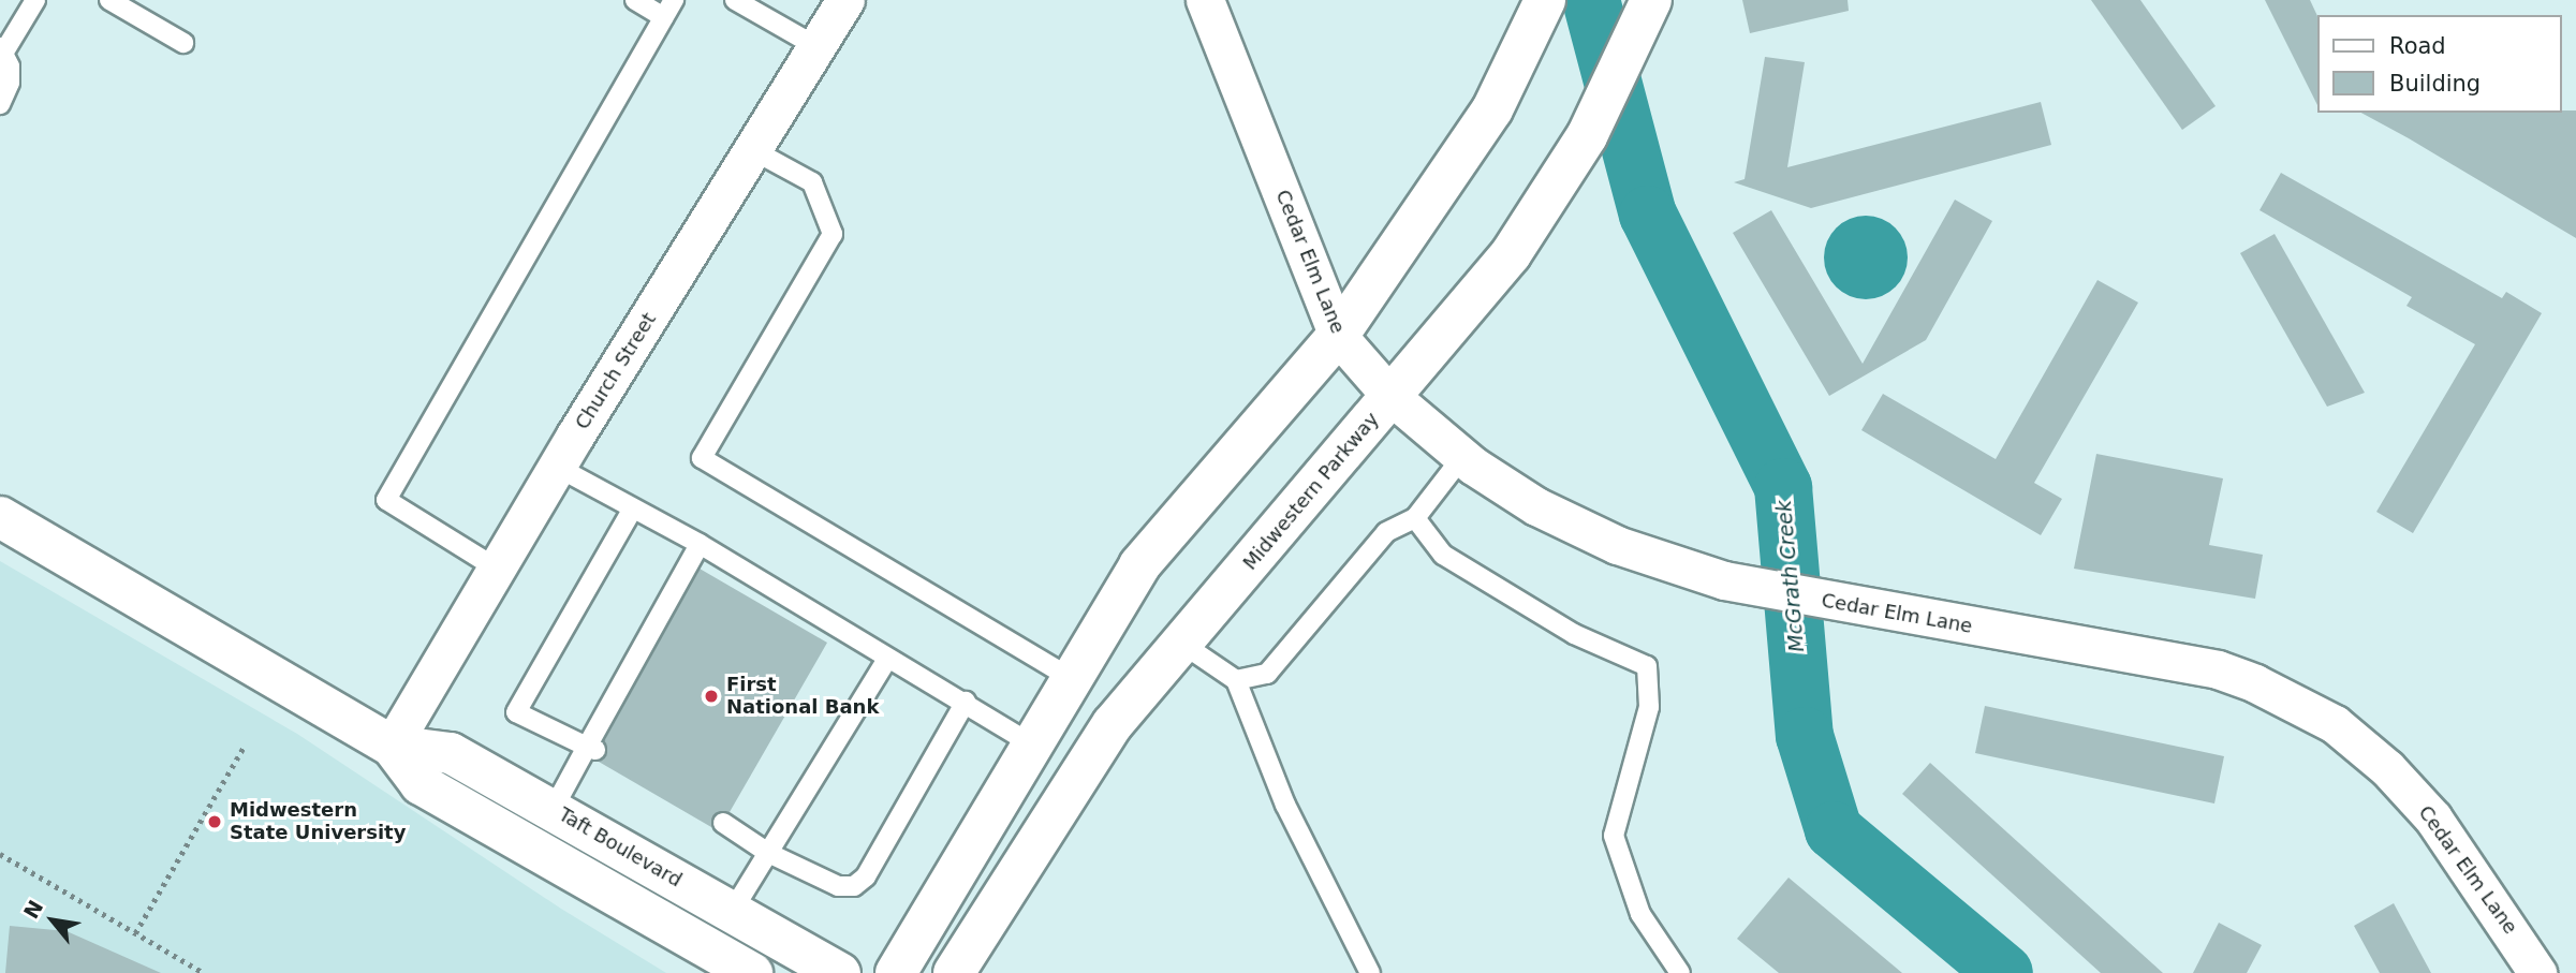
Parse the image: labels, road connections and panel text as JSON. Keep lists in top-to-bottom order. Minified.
{"streets":{"main road":["Midwestern Parkway","Taft Boulevard"],"street":["Cedar Elm Lane","Church Street"]},"crossings":[["Cedar Elm Lane","Midwestern Parkway"],["Church Street","Taft Boulevard"]],"water":["McGrath Creek"],"places":["First National Bank","Midwestern State University"],"legend":["Road","Building"],"north":"top left"}
